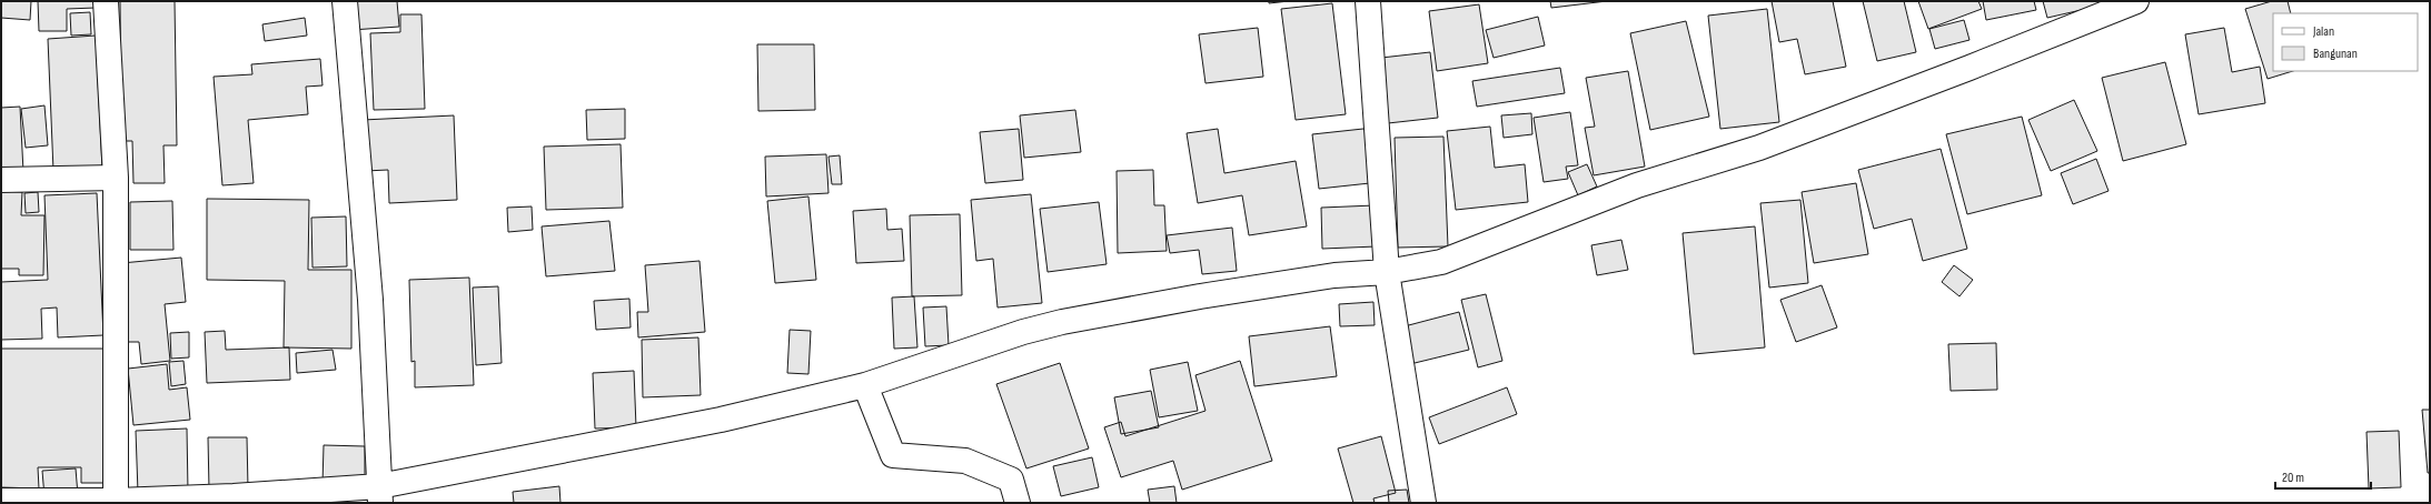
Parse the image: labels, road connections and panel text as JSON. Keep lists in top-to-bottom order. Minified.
{"legend":["Jalan","Bangunan"],"scale_bar":"20 m"}
